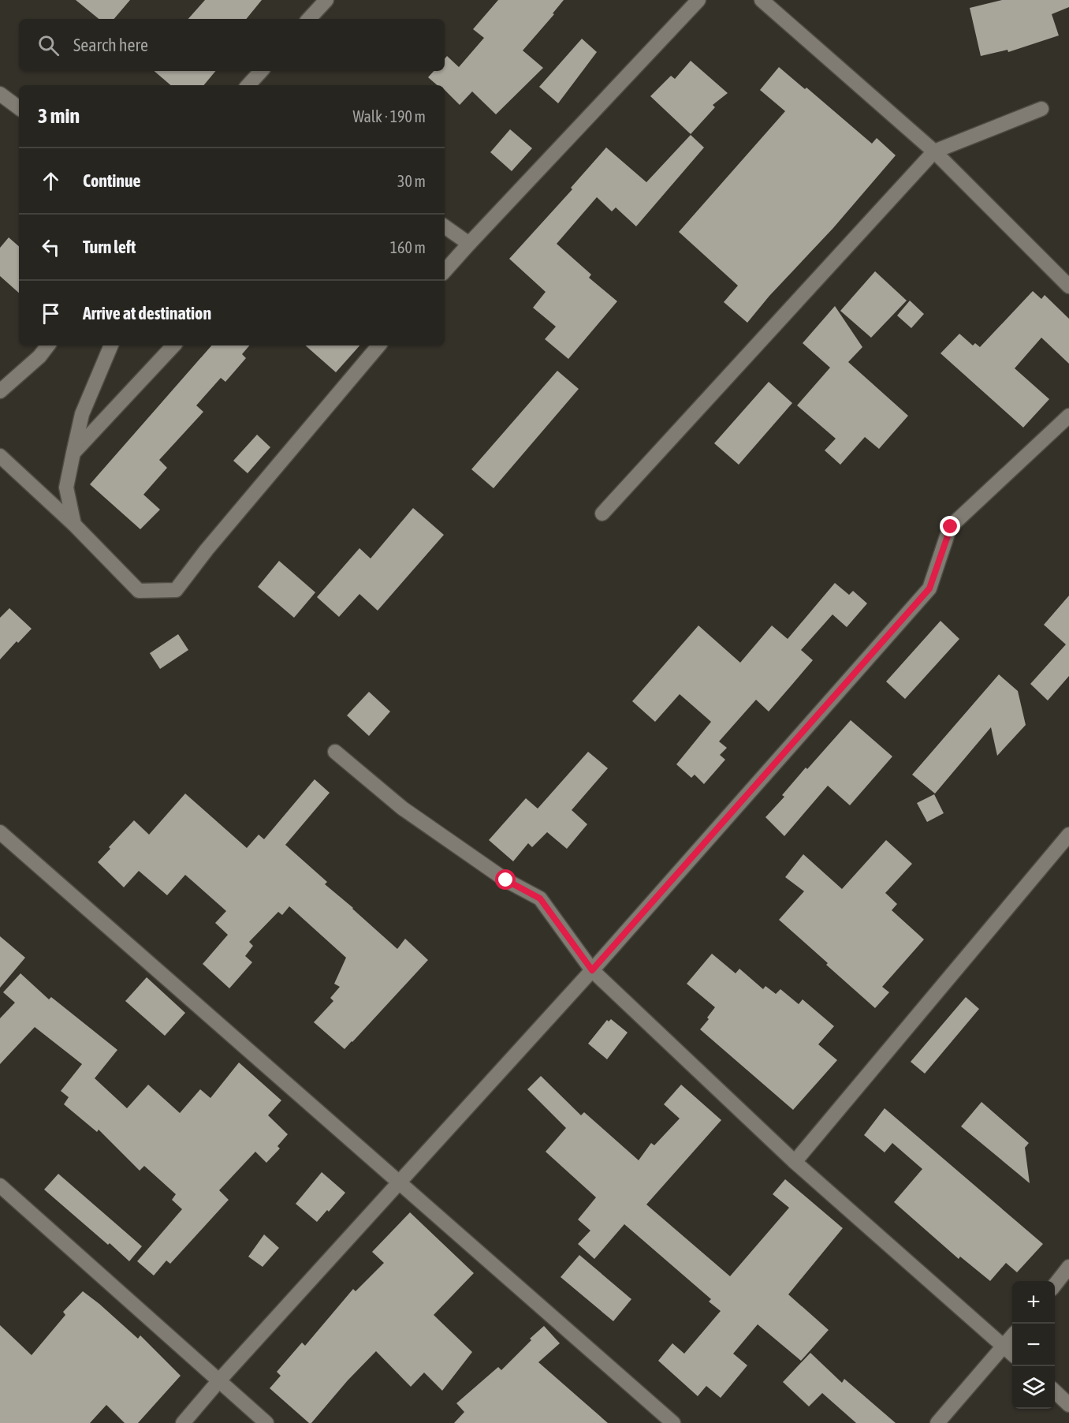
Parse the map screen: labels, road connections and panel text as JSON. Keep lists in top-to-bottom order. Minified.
{"page":{"search":"Search here","heading":["3 min","Walk · 190 m"],"list":[["Continue","30 m"],["Turn left","160 m"],"Arrive at destination"],"map_buttons":["+","−"]}}
